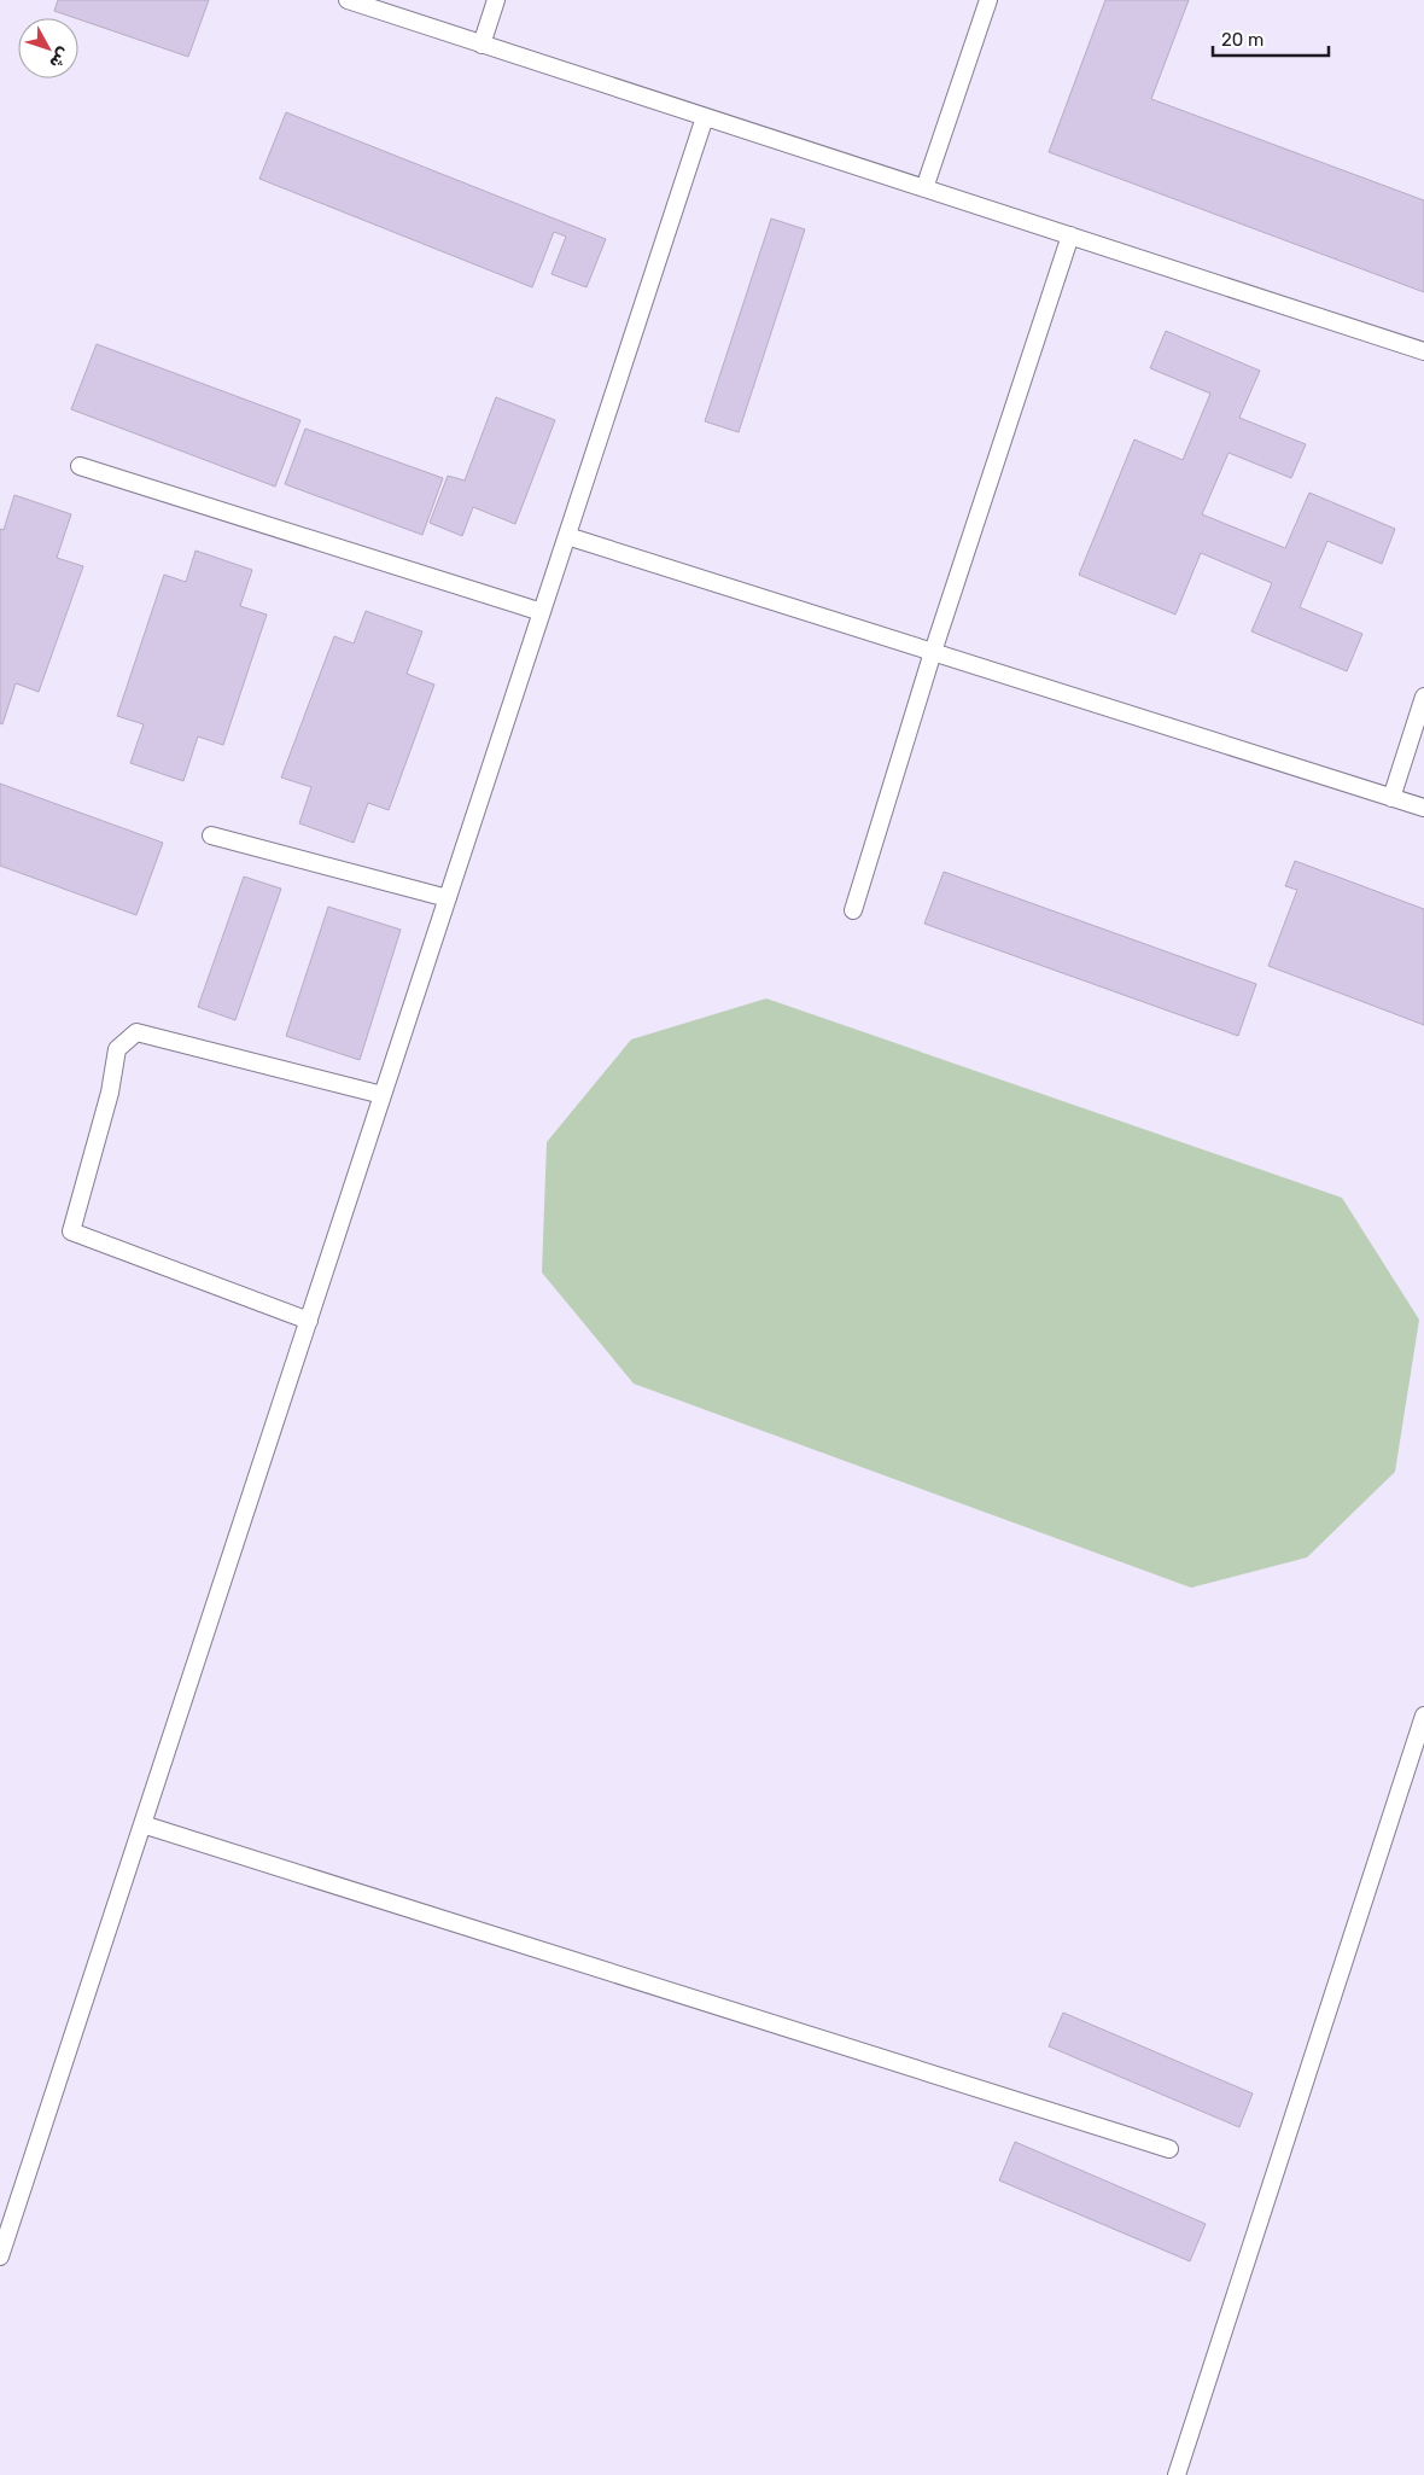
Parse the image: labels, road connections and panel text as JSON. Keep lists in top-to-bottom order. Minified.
{"scale_bar":"20 m","north":"bottom right"}
